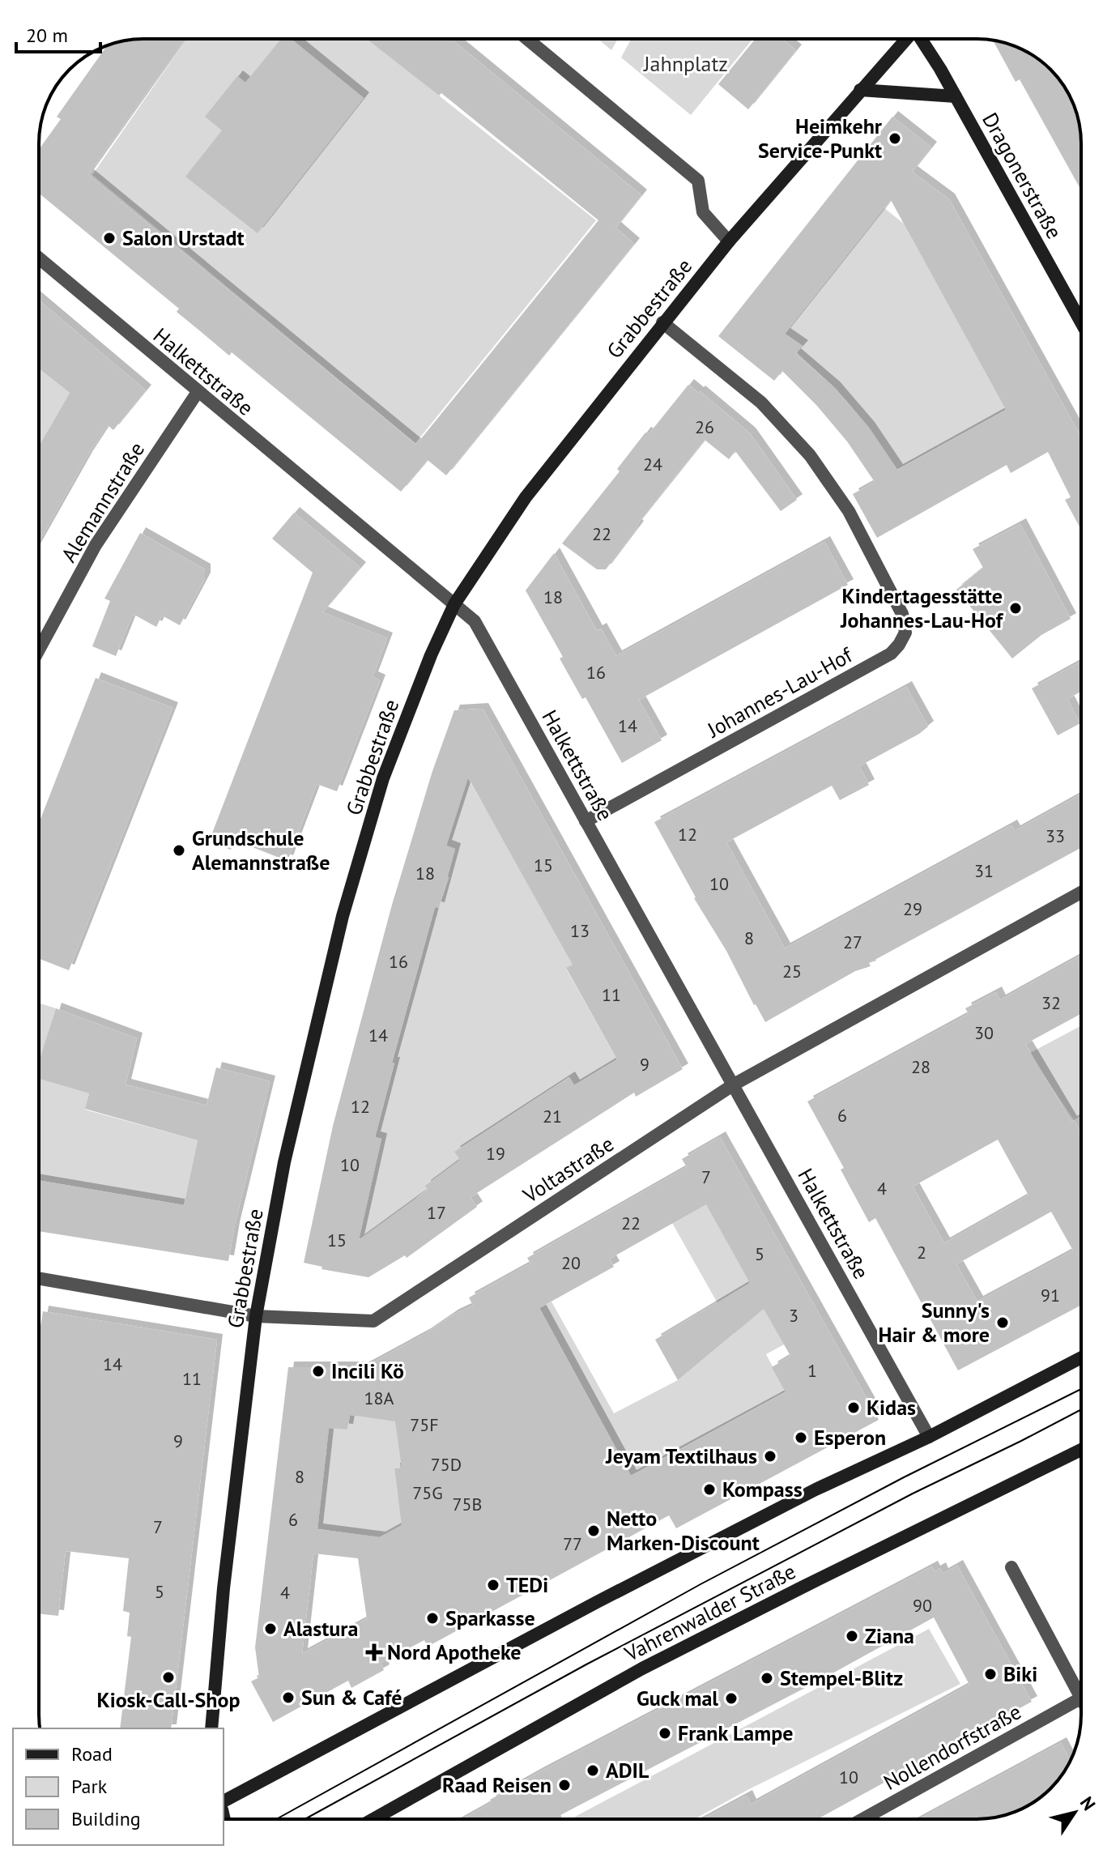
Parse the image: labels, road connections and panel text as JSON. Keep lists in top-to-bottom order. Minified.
{"streets":{"street":["Dragonerstraße","Grabbestraße","Halkettstraße","Alemannstraße","Johannes-Lau-Hof","Voltastraße","Vahrenwalder Straße","Nollendorfstraße"]},"crossings":[["Grabbestraße","Halkettstraße"],["Grabbestraße","Johannes-Lau-Hof"],["Grabbestraße","Voltastraße"],["Halkettstraße","Alemannstraße"],["Halkettstraße","Johannes-Lau-Hof"],["Halkettstraße","Voltastraße"]],"parks":["Jahnplatz"],"places":{"other":["Heimkehr Service-Punkt","Salon Urstadt","Kindertagesstätte Johannes-Lau-Hof","Grundschule Alemannstraße","Sunny's Hair & more","Incili Kö","Kidas","Esperon","Jeyam Textilhaus","Kompass","Netto Marken-Discount","TEDi","Sparkasse","Alastura","Ziana","Biki","Kiosk-Call-Shop","Stempel-Blitz","Sun & Café","Guck mal","Frank Lampe","ADIL","Raad Reisen"],"health":["Nord Apotheke"]},"house_numbers":["26","24","22","18","16","14","12","33","15","31","18","10","29","13","8","27","16","25","11","32","30","14","9","28","12","6","21","19","10","7","4","17","22","15","2","5","20","91","3","14","1","11","18A","75F","9","75D","8","75G","75B","6","7","77","5","4","90","10"],"legend":["Road","Park","Building"],"scale_bar":"20 m","north":"top right"}
